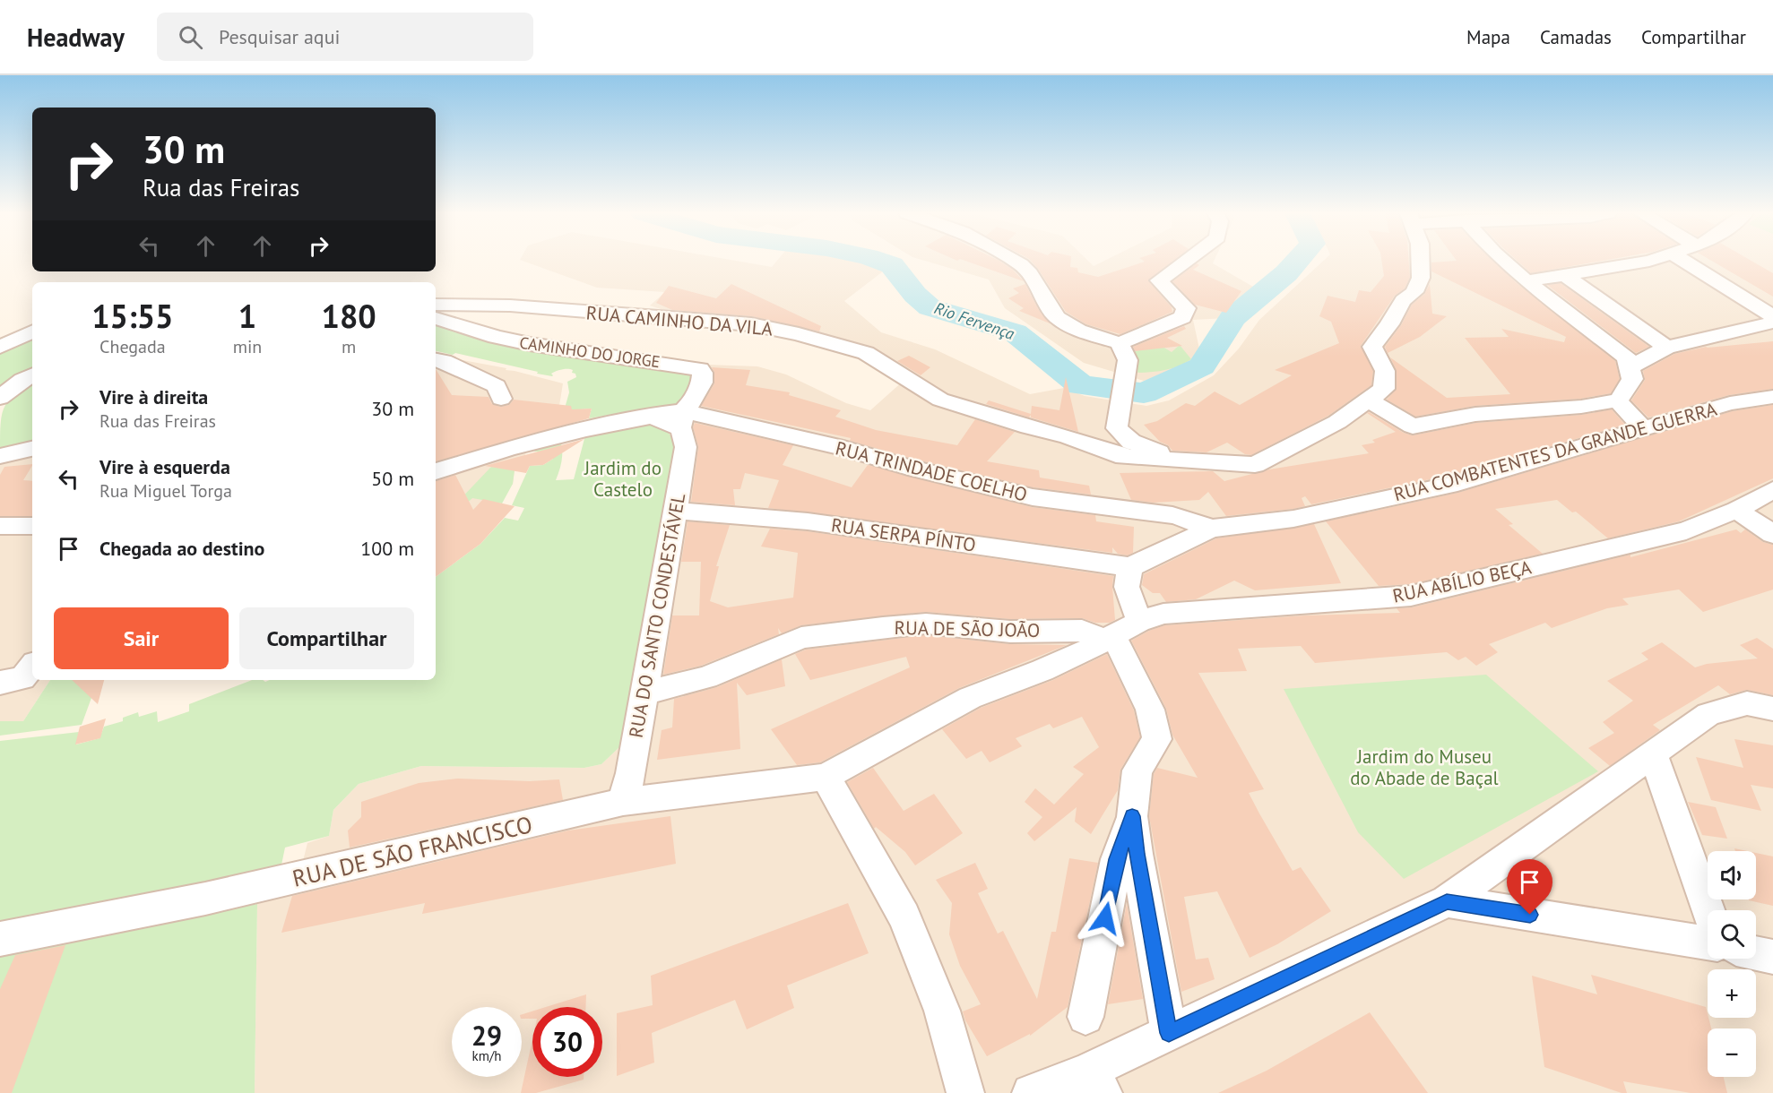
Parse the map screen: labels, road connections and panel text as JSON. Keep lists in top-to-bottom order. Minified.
{"streets":{"street":["RUA CAMINHO DA VILA","CAMINHO DO JORGE","RUA COMBATENTES DA GRANDE GUERRA","RUA TRINDADE COELHO","RUA SERPA PÍNTO","RUA ABÍLIO BEÇA","RUA DO SANTO CONDESTÁVEL","RUA DE SÃO JOÃO","RUA DE SÃO FRANCISCO"]},"crossings":[["CAMINHO DO JORGE","RUA TRINDADE COELHO"],["CAMINHO DO JORGE","RUA DO SANTO CONDESTÁVEL"],["RUA COMBATENTES DA GRANDE GUERRA","RUA TRINDADE COELHO"],["RUA TRINDADE COELHO","RUA DO SANTO CONDESTÁVEL"],["RUA SERPA PÍNTO","RUA DO SANTO CONDESTÁVEL"],["RUA ABÍLIO BEÇA","RUA DE SÃO JOÃO"],["RUA ABÍLIO BEÇA","RUA DE SÃO FRANCISCO"],["RUA DO SANTO CONDESTÁVEL","RUA DE SÃO JOÃO"],["RUA DO SANTO CONDESTÁVEL","RUA DE SÃO FRANCISCO"]],"water":["Rio Fervença"],"parks":["Jardim do Castelo","Jardim do Museu do Abade de Baçal"],"page":{"header":"Headway","search":"Pesquisar aqui","nav":["Mapa","Camadas","Compartilhar"],"turn":["30 m","Rua das Freiras"],"eta":["15:55","Chegada","1","min","180","m"],"list":[{"name":"Vire à direita","note":"Rua das Freiras","value":"30 m"},{"name":"Vire à esquerda","note":"Rua Miguel Torga","value":"50 m"},{"name":"Chegada ao destino","value":"100 m"}],"buttons":["Sair","Compartilhar"],"map_buttons":["+","−"],"speed":"29 km/h","limit":"30"}}
